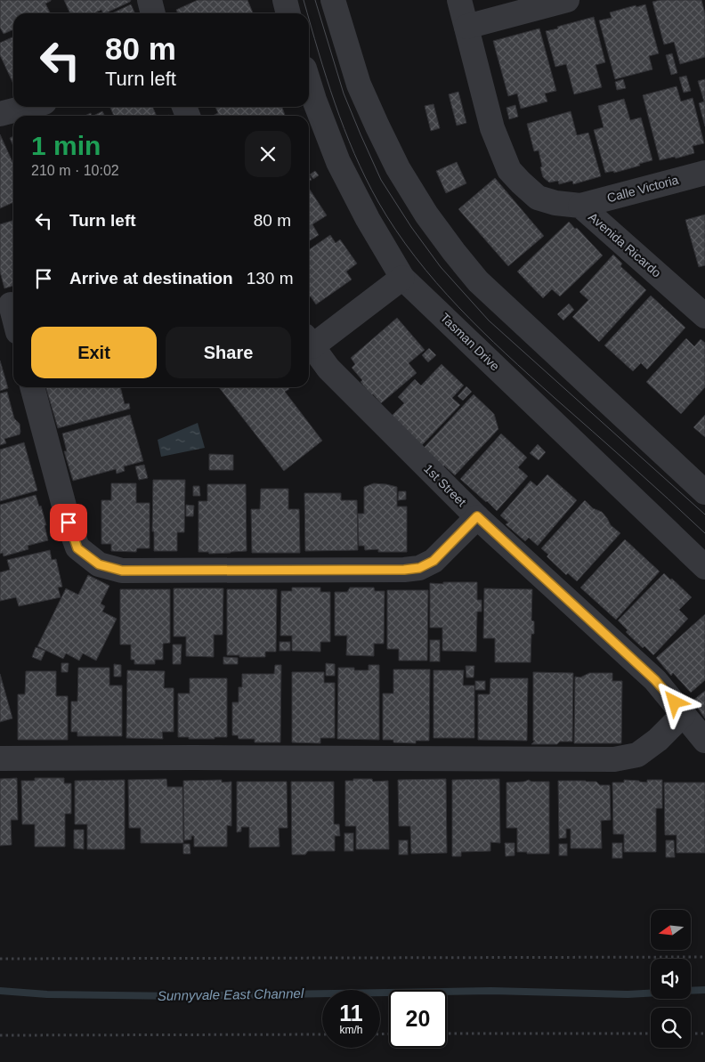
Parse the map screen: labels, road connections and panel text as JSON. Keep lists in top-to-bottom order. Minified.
{"streets":{"street":["Calle Victoria","Avenida Ricardo","Tasman Drive","1st Street"]},"crossings":[["Calle Victoria","Avenida Ricardo"]],"water":["Sunnyvale East Channel"],"north":"left","page":{"turn":["80 m","Turn left"],"heading":["1 min","210 m · 10:02"],"list":[{"name":"Turn left","value":"80 m"},{"name":"Arrive at destination","value":"130 m"}],"buttons":["Exit","Share"],"speed":"11 km/h","limit":"20"}}
